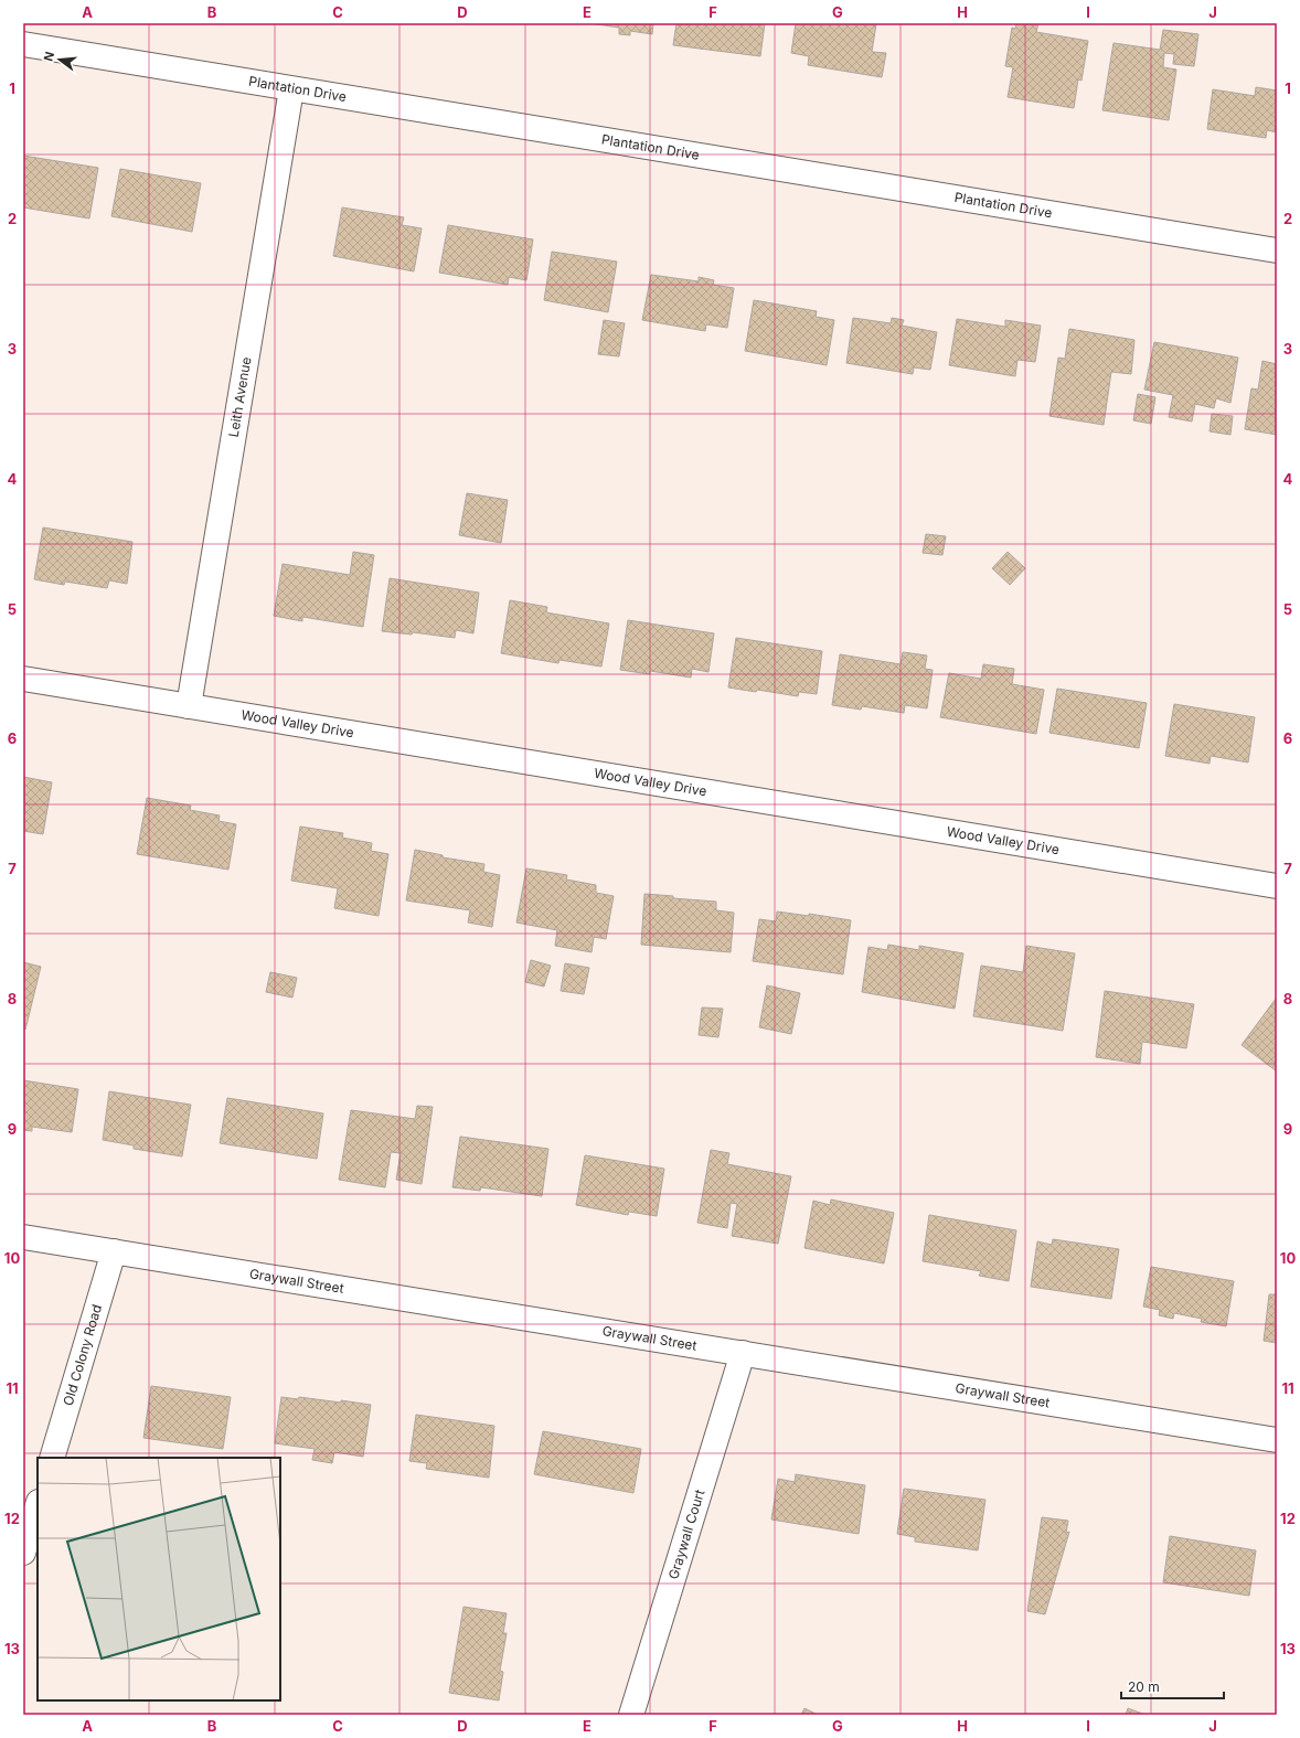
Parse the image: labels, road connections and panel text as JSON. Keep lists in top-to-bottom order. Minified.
{"streets":{"street":["Plantation Drive","Leith Avenue","Wood Valley Drive","Graywall Street","Old Colony Road","Graywall Court"]},"crossings":[["Plantation Drive","Leith Avenue"],["Leith Avenue","Wood Valley Drive"],["Graywall Street","Old Colony Road"],["Graywall Street","Graywall Court"]],"scale_bar":"20 m","north":"left","grid":{"columns":["A","B","C","D","E","F","G","H","I","J"],"rows":["1","2","3","4","5","6","7","8","9","10","11","12","13"]}}
